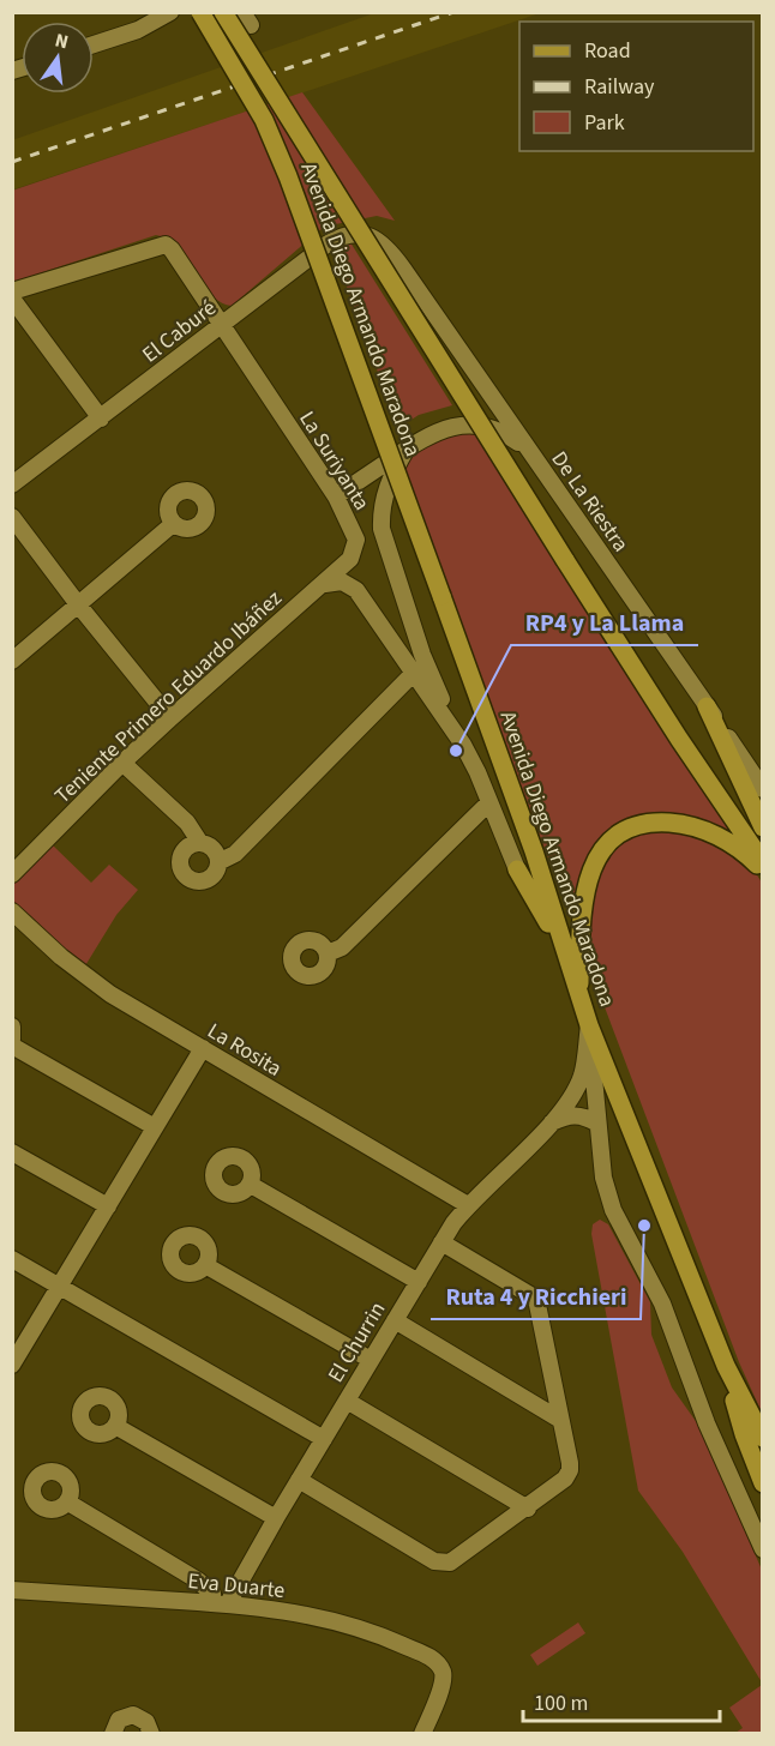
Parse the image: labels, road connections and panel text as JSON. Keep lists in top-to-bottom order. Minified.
{"streets":{"main road":["Avenida Diego Armando Maradona"],"street":["El Caburé","La Suriyanta","De La Riestra","Teniente Primero Eduardo Ibáñez","La Rosita","El Churrin","Eva Duarte"]},"crossings":[["Avenida Diego Armando Maradona","El Churrin"],["El Caburé","La Suriyanta"],["El Caburé","De La Riestra"],["La Suriyanta","Teniente Primero Eduardo Ibáñez"],["La Rosita","El Churrin"],["El Churrin","Eva Duarte"]],"places":["RP4 y La Llama","Ruta 4 y Ricchieri"],"legend":["Road","Railway","Park"],"scale_bar":"100 m","north":"top"}
